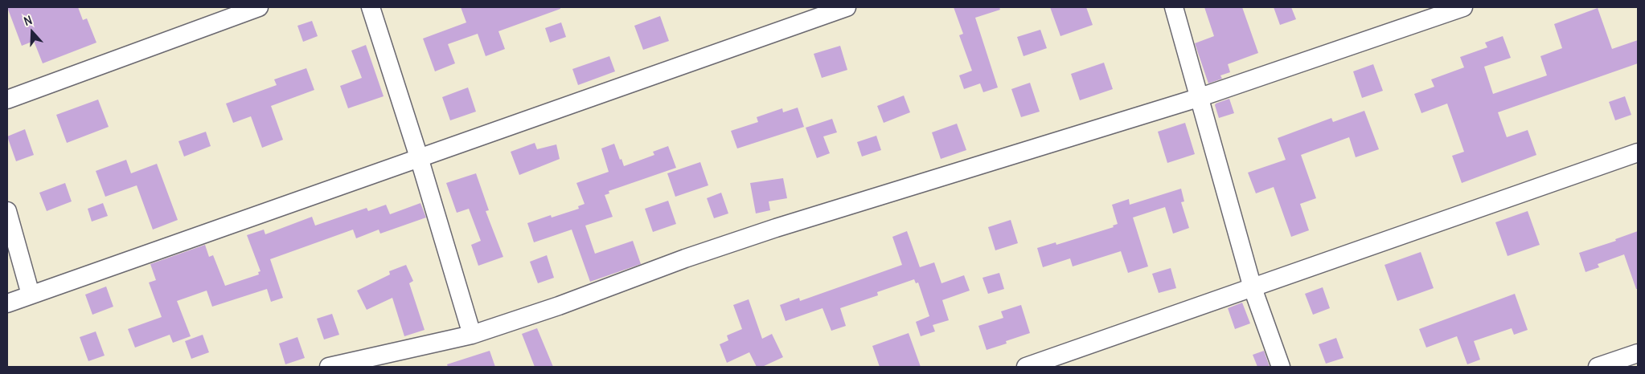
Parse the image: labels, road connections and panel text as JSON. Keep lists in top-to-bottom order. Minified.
{"north":"top"}
